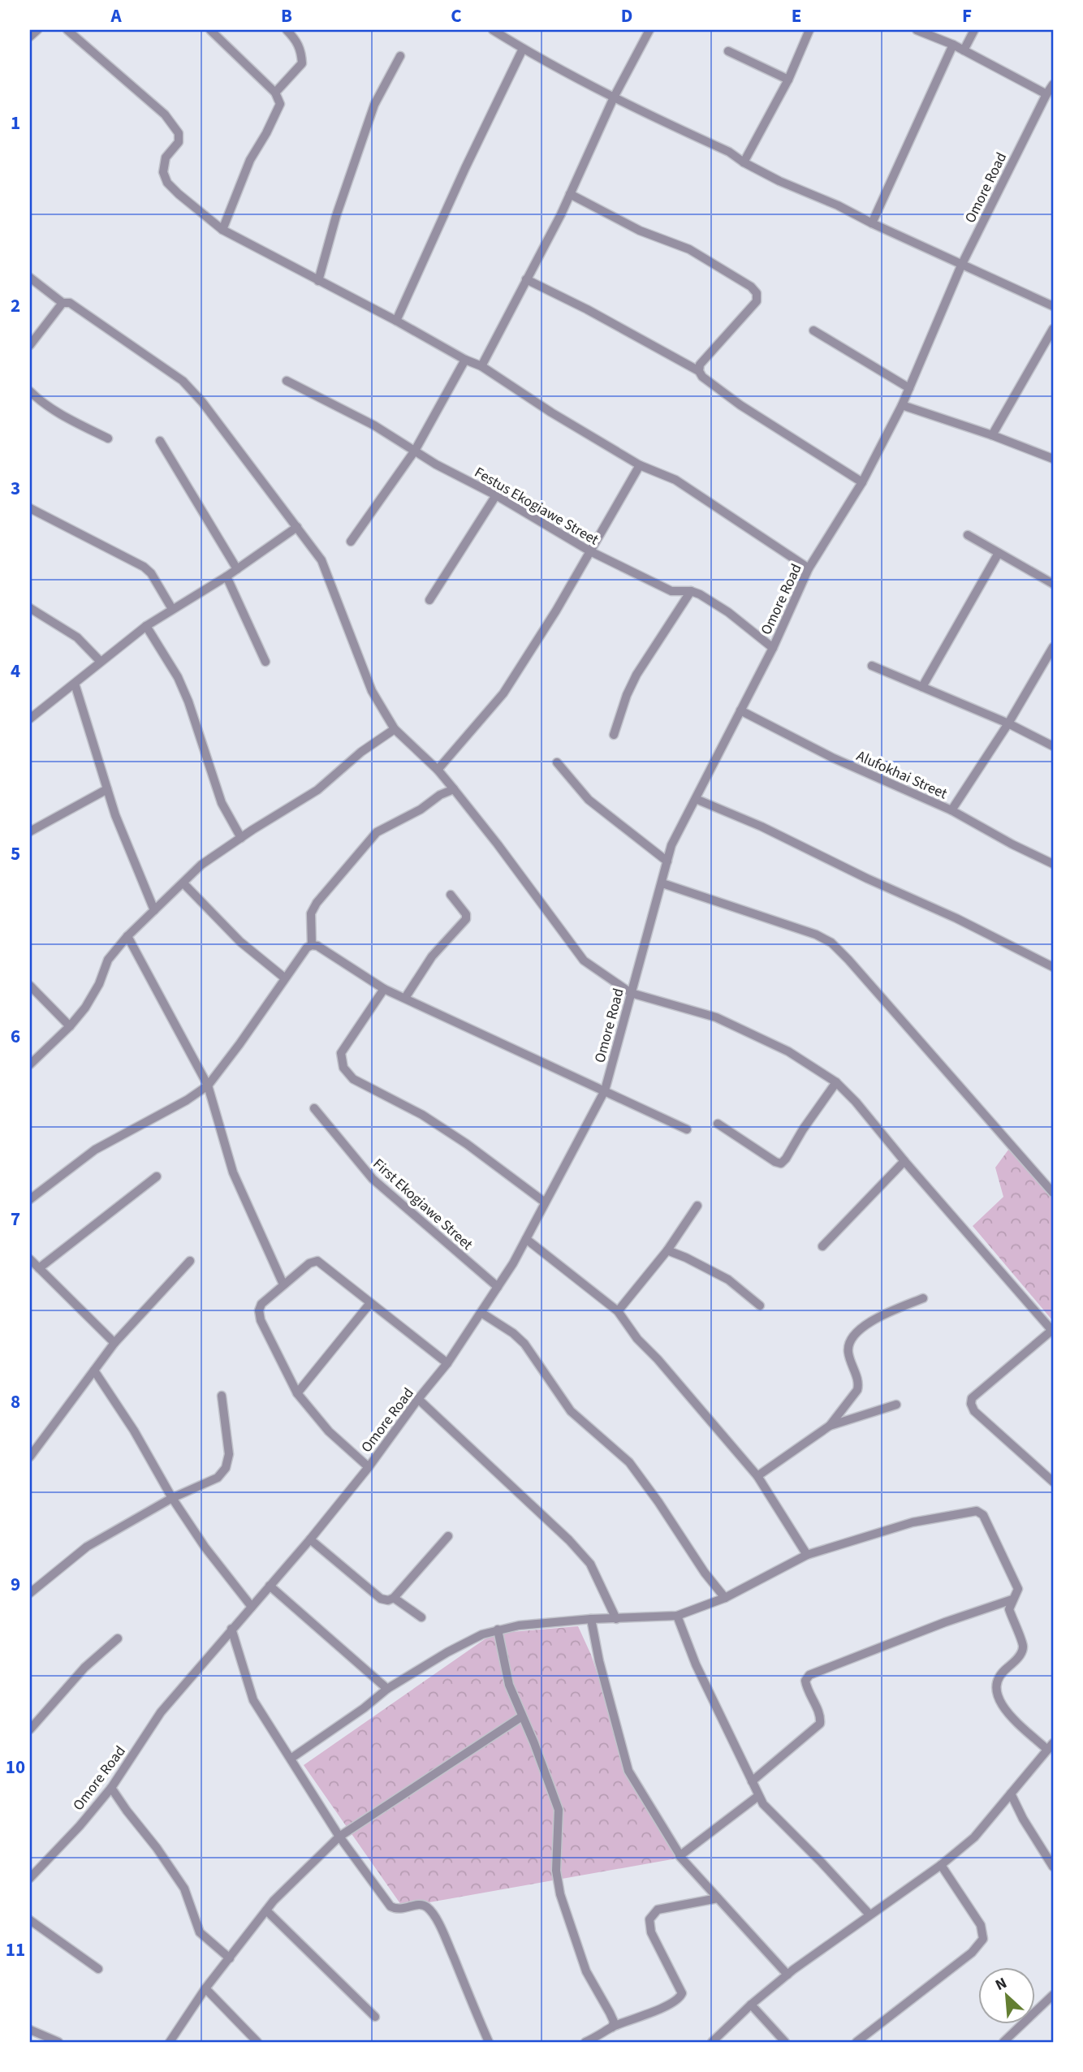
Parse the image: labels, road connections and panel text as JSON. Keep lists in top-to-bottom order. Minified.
{"streets":{"street":["Omore Road","Festus Ekogiawe Street","Alufokhai Street","First Ekogiawe Street"]},"crossings":[["Omore Road","Festus Ekogiawe Street"],["Omore Road","Alufokhai Street"],["Omore Road","First Ekogiawe Street"]],"north":"top left","grid":{"columns":["A","B","C","D","E","F"],"rows":["1","2","3","4","5","6","7","8","9","10","11"]}}
